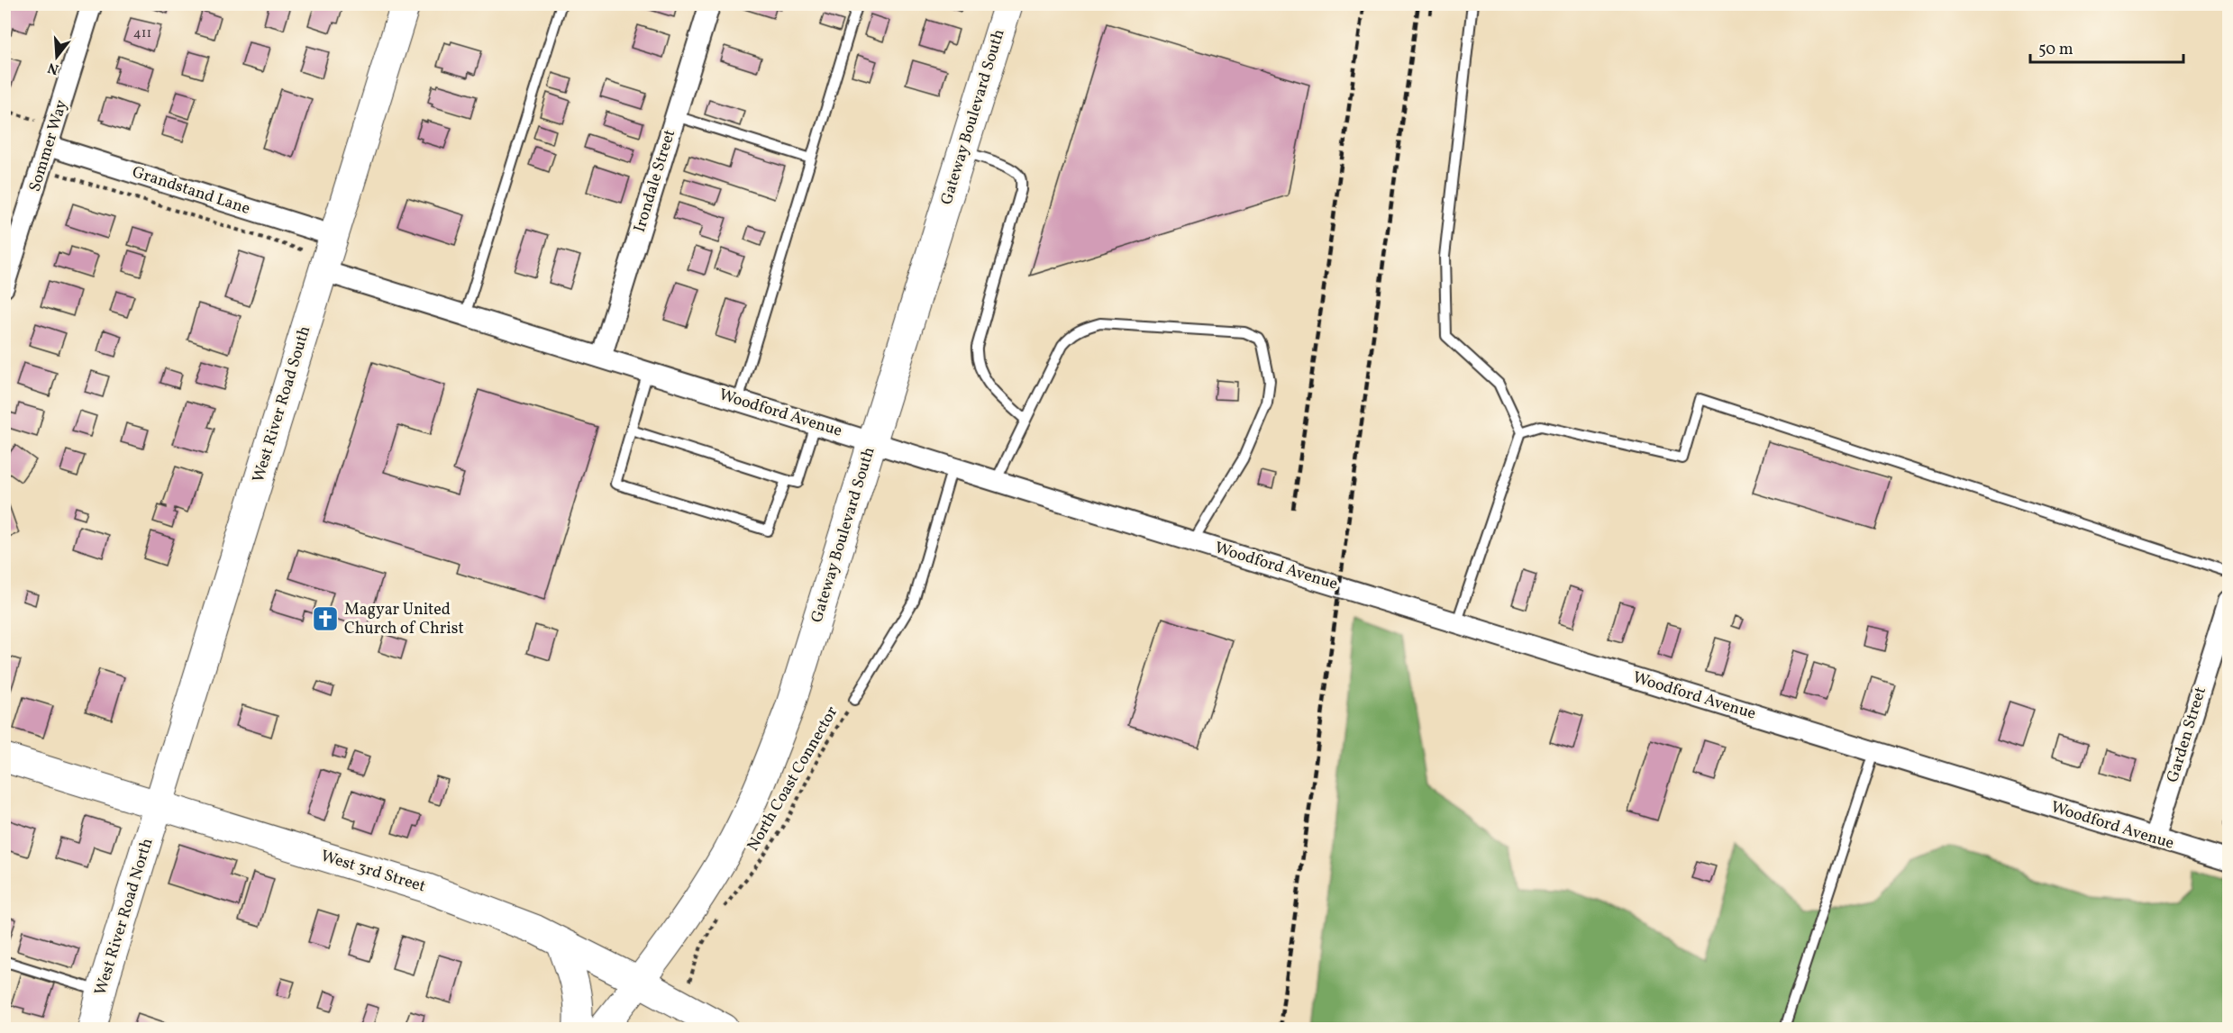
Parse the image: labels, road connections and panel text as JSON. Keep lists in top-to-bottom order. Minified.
{"streets":{"main road":["Gateway Boulevard South","West River Road South","West 3rd Street","West River Road North"],"street":["Sommer Way","Irondale Street","Grandstand Lane","Woodford Avenue","Garden Street"],"path":["North Coast Connector"]},"crossings":[["Gateway Boulevard South","Woodford Avenue"],["Gateway Boulevard South","West 3rd Street"],["Sommer Way","Grandstand Lane"],["Irondale Street","Woodford Avenue"],["Grandstand Lane","West River Road South"],["Grandstand Lane","Woodford Avenue"],["West River Road South","Woodford Avenue"],["West River Road South","West 3rd Street"],["West River Road South","West River Road North"],["Woodford Avenue","Garden Street"],["West 3rd Street","West River Road North"]],"places":{"church":["Magyar United Church of Christ"]},"house_numbers":["411"],"scale_bar":"50 m","north":"bottom"}
